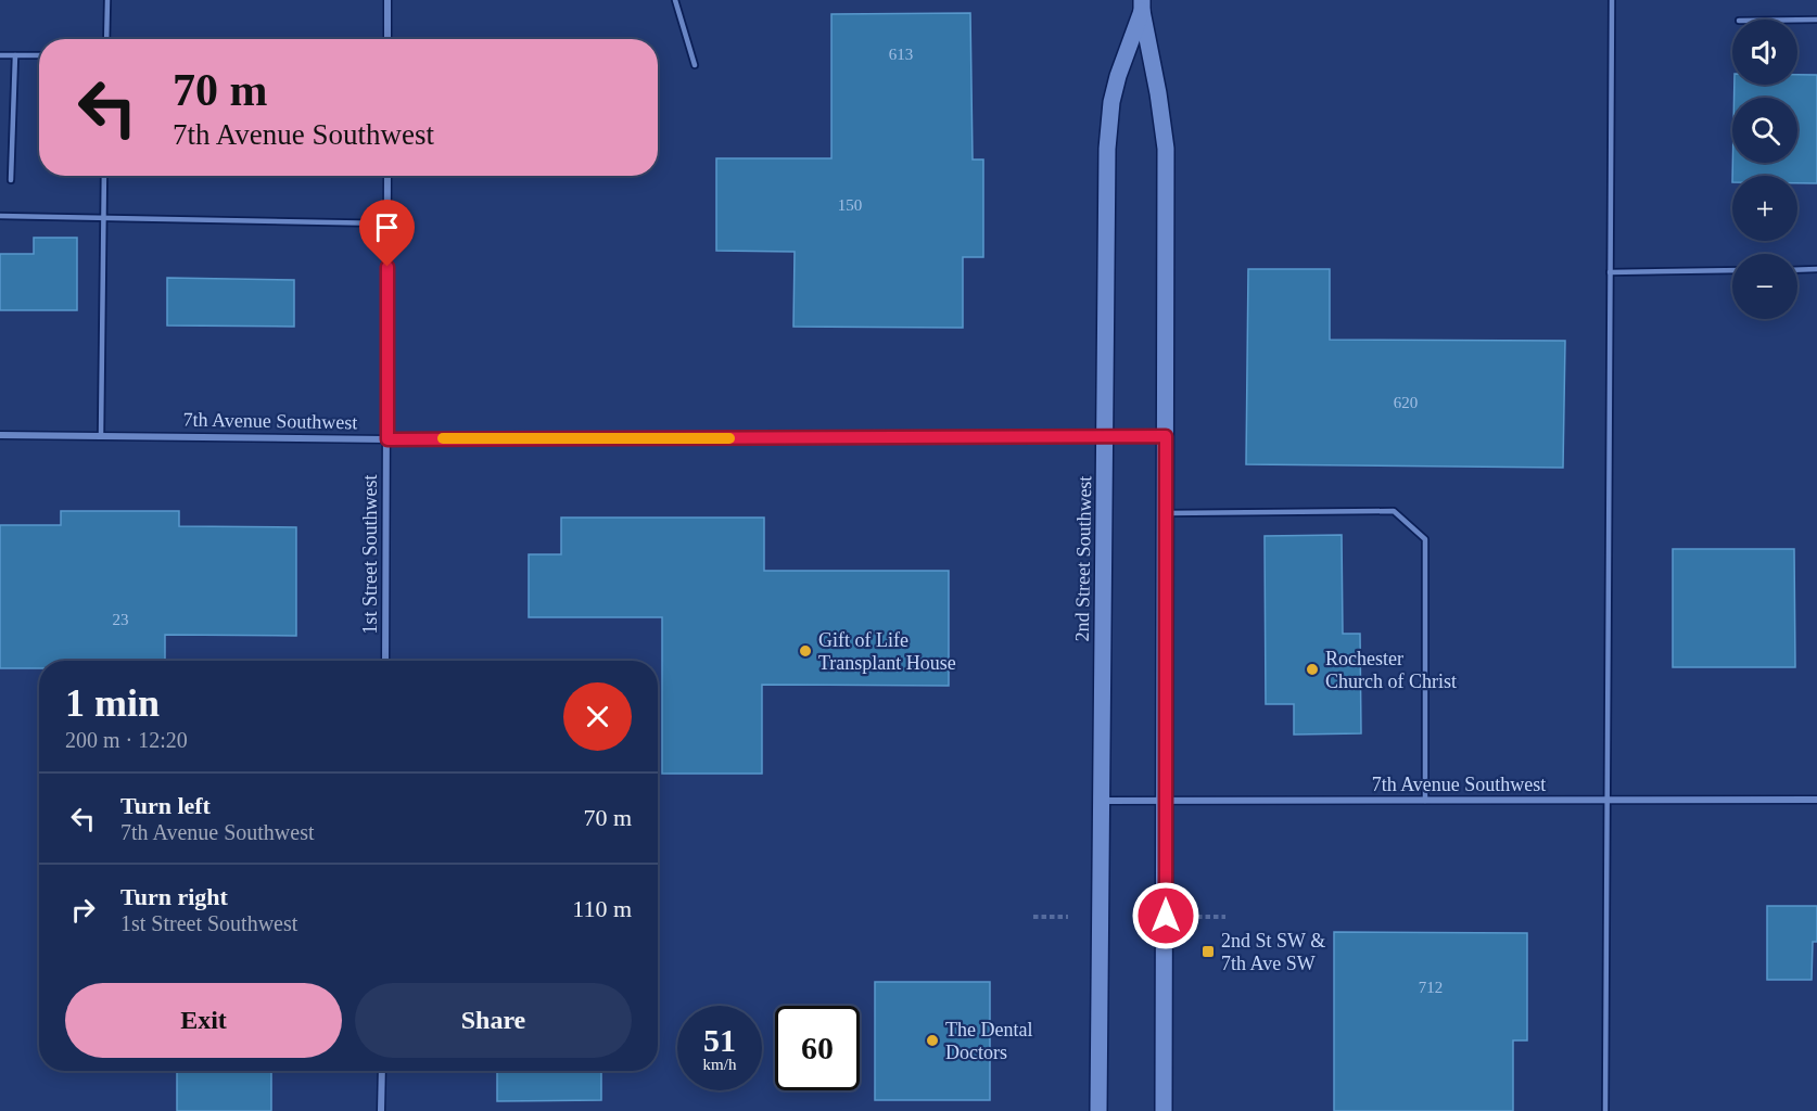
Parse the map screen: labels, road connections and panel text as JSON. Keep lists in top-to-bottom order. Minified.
{"streets":{"main road":["2nd Street Southwest"],"street":["7th Avenue Southwest","1st Street Southwest"]},"crossings":[["7th Avenue Southwest","1st Street Southwest"],["7th Avenue Southwest","2nd Street Southwest"]],"places":{"other":["Gift of Life Transplant House","Rochester Church of Christ","The Dental Doctors"],"transit":["2nd St SW & 7th Ave SW"]},"house_numbers":["613","150","620","23","712"],"page":{"map_buttons":["+","−"],"turn":["70 m","7th Avenue Southwest"],"heading":["1 min","200 m · 12:20"],"list":[{"name":"Turn left","note":"7th Avenue Southwest","value":"70 m"},{"name":"Turn right","note":"1st Street Southwest","value":"110 m"}],"buttons":["Exit","Share"],"speed":"51 km/h","limit":"60"}}
